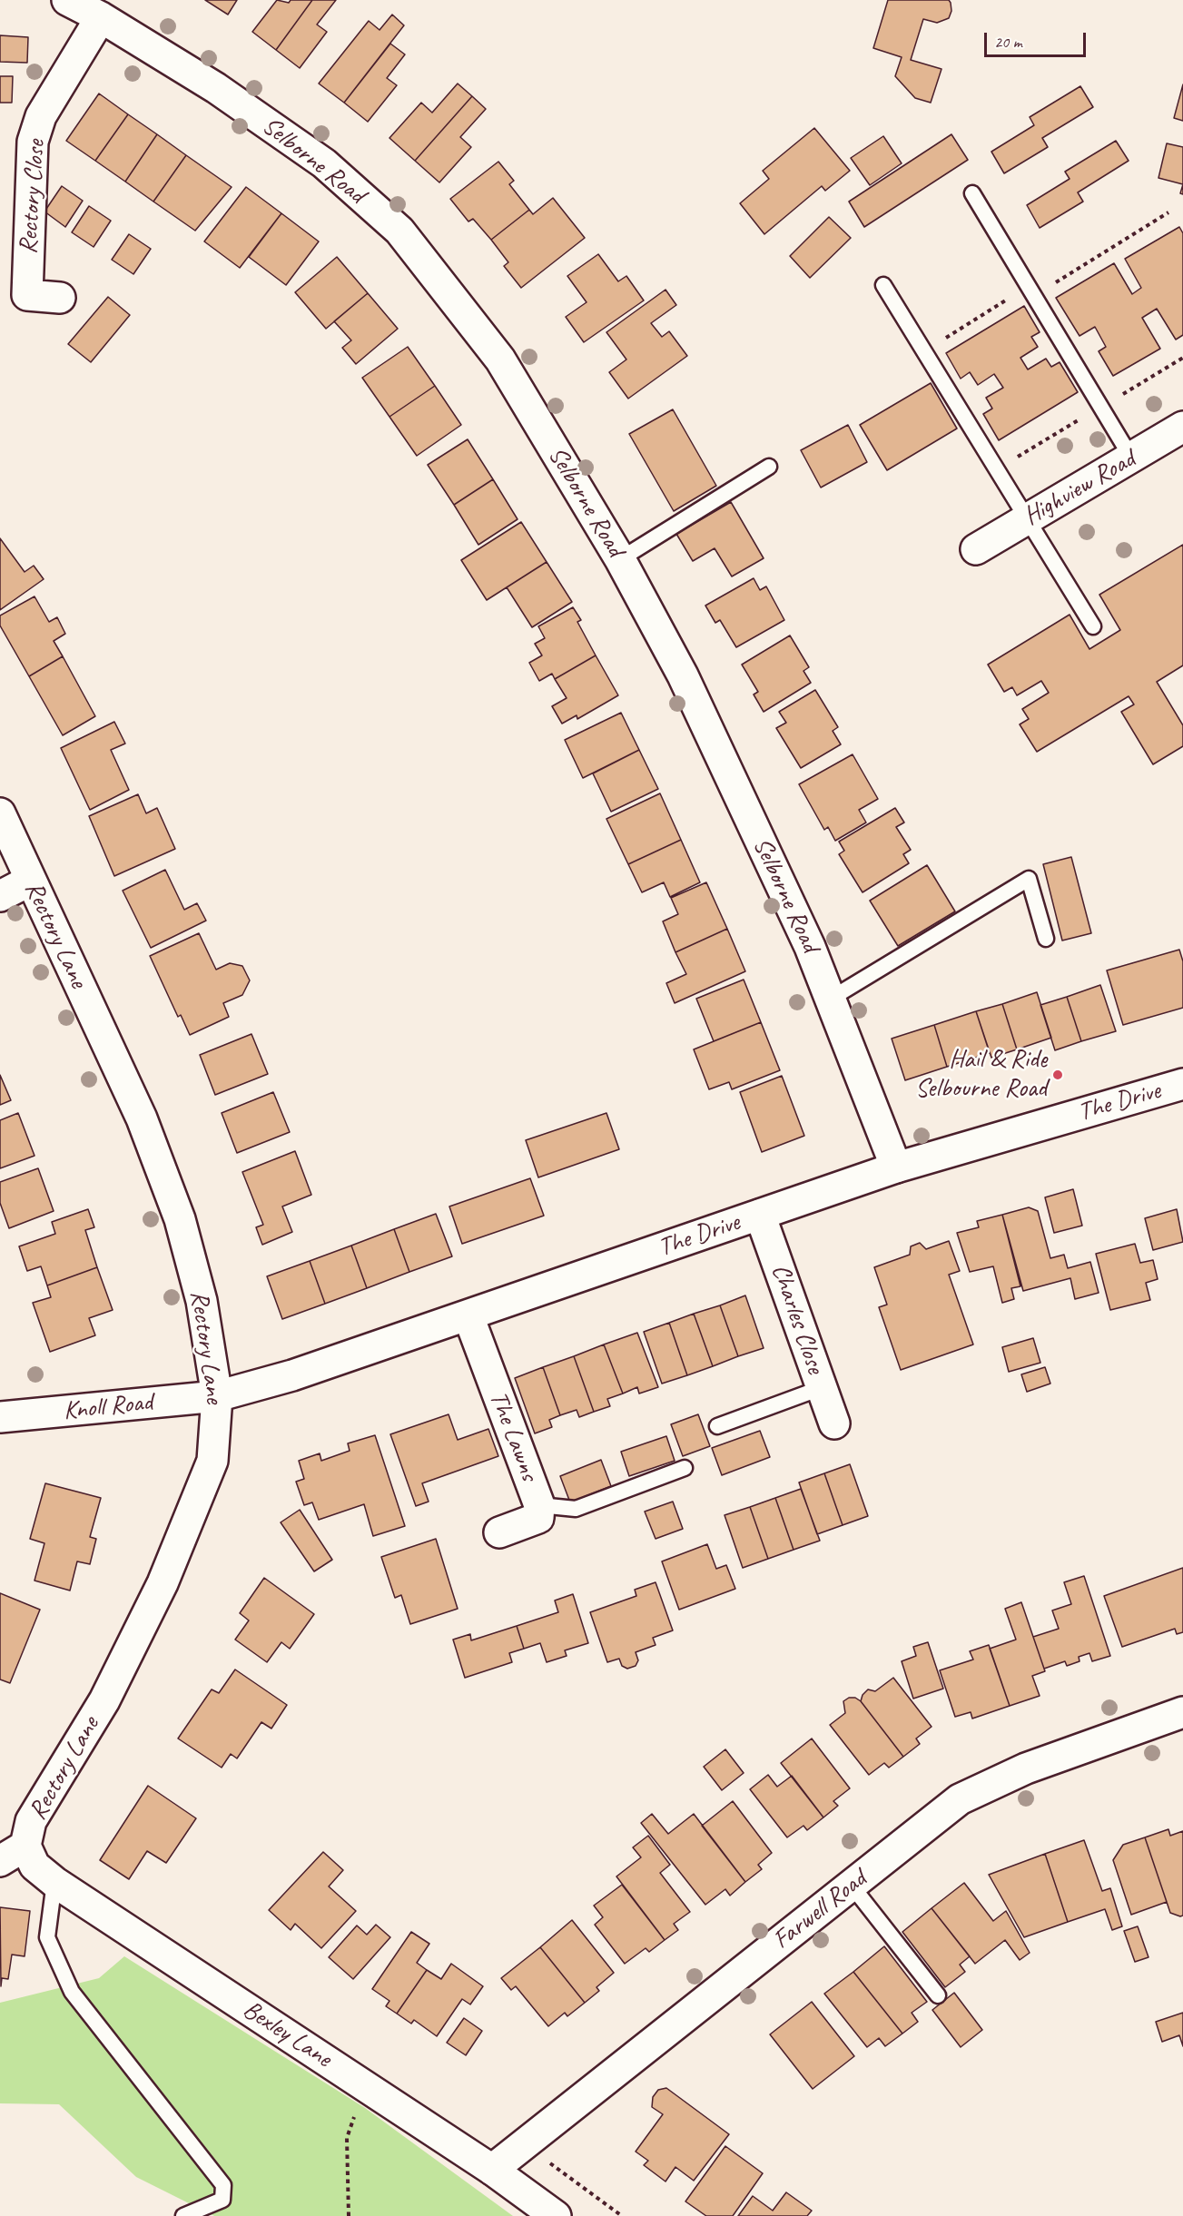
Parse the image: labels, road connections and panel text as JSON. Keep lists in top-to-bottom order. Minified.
{"streets":{"street":["Selborne Road","Rectory Close","Highview Road","Rectory Lane","The Drive","Charles Close","Knoll Road","The Lawns","Farwell Road","Bexley Lane"]},"crossings":[["Selborne Road","Rectory Close"],["Selborne Road","The Drive"],["Rectory Lane","The Drive"],["Rectory Lane","Knoll Road"],["Rectory Lane","Bexley Lane"],["The Drive","Charles Close"],["The Drive","Knoll Road"],["The Drive","The Lawns"],["Farwell Road","Bexley Lane"]],"places":["Hail & Ride Selbourne Road"],"scale_bar":"20 m"}
